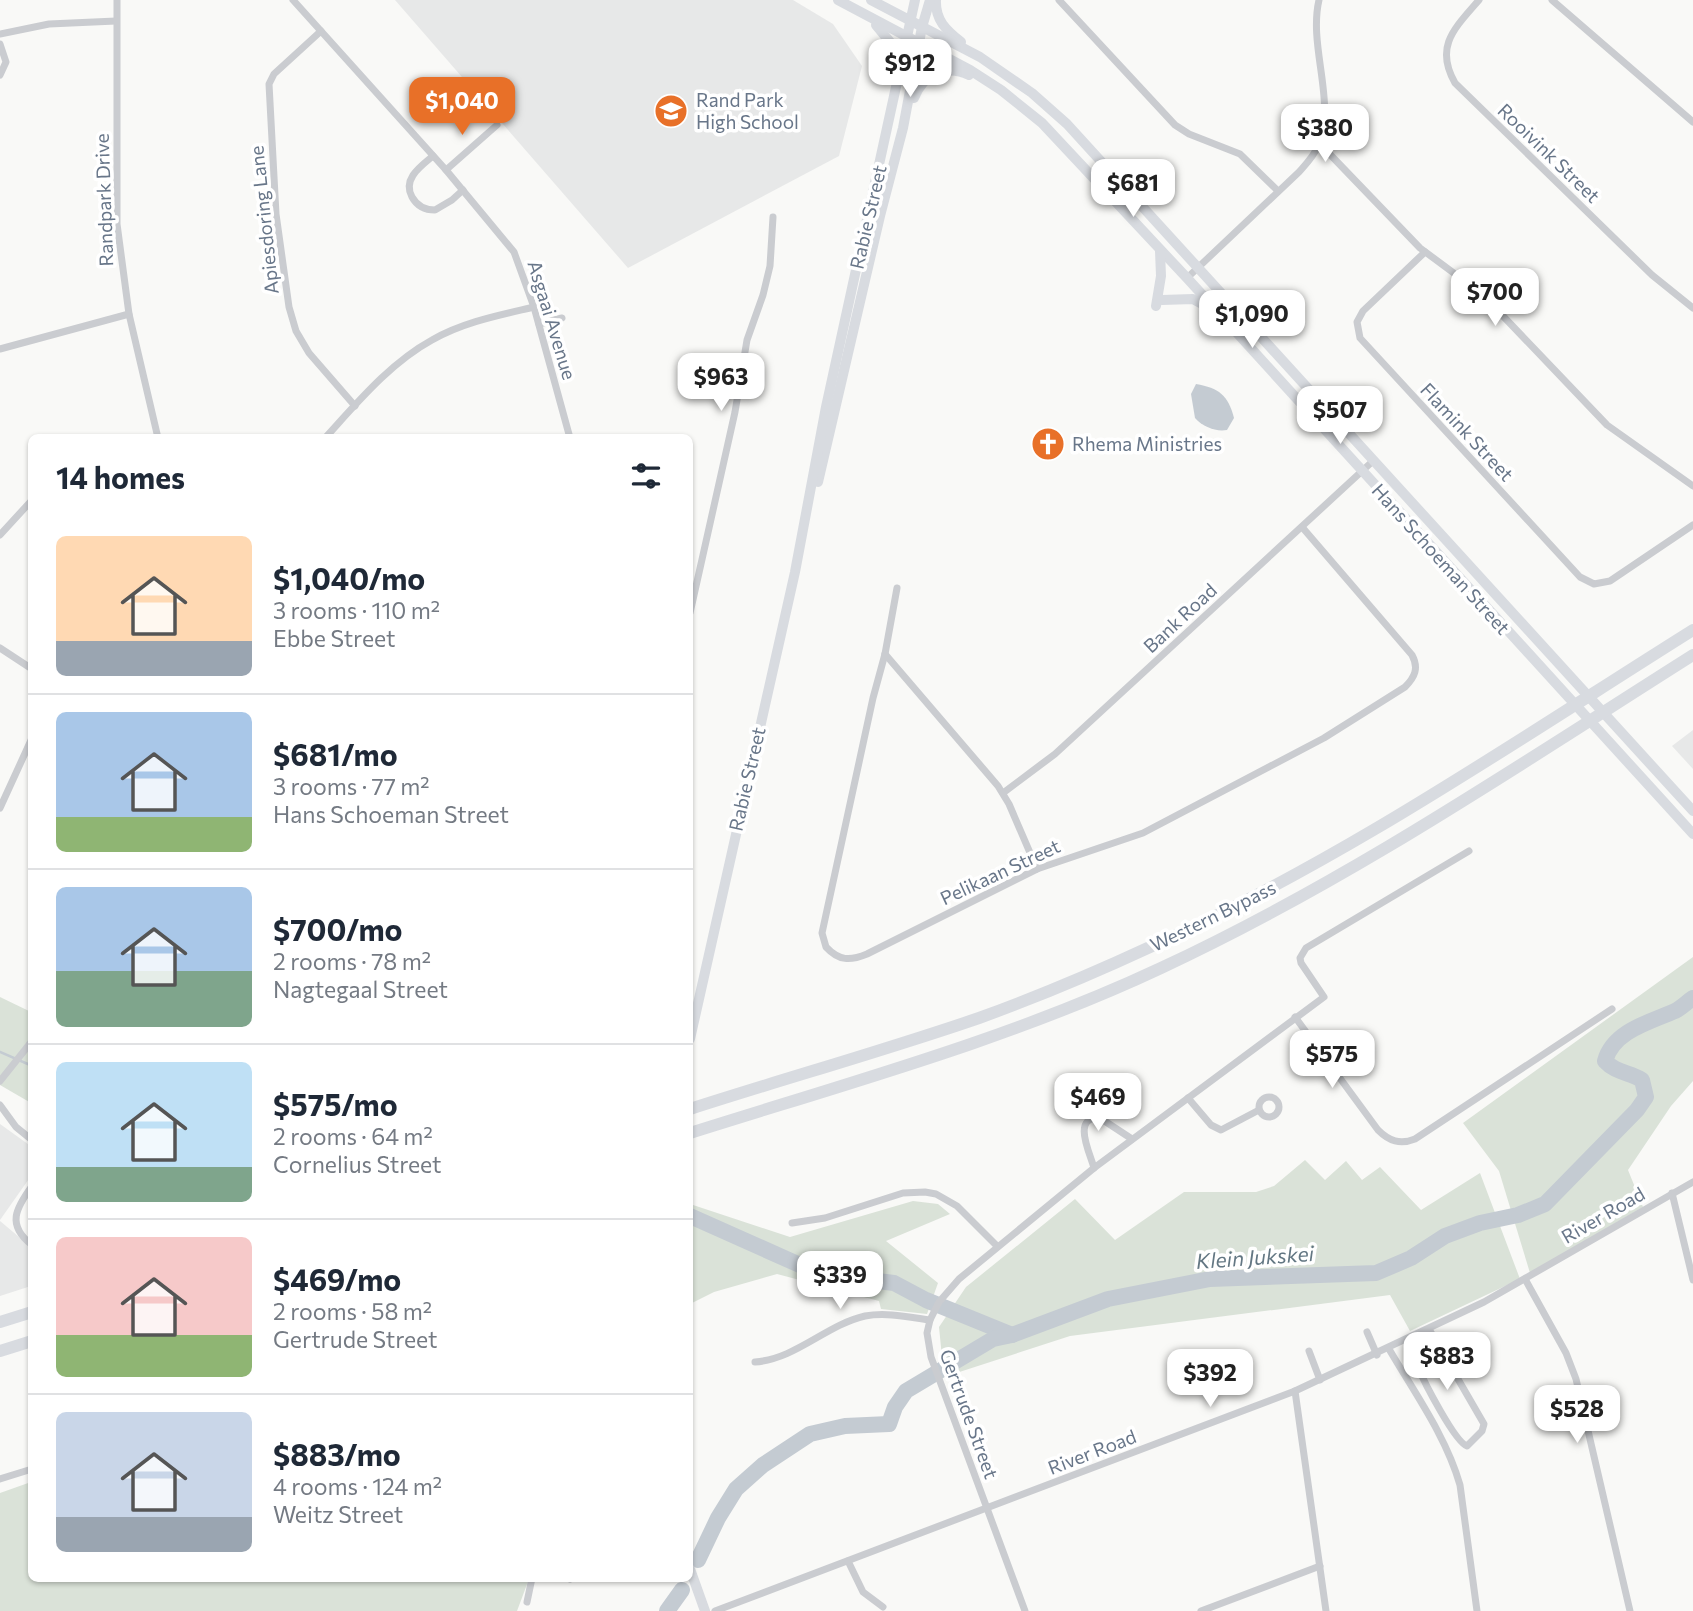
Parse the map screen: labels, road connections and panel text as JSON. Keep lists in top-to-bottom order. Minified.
{"streets":{"highway":["Western Bypass"],"main road":["Rabie Street","Hans Schoeman Street"],"street":["Rooivink Street","Randpark Drive","Apiesdoring Lane","Asgaai Avenue","Flamink Street","Bank Road","Pelikaan Street","River Road","Gertrude Street"]},"crossings":[["Rabie Street","Hans Schoeman Street"],["Apiesdoring Lane","Asgaai Avenue"],["Hans Schoeman Street","Bank Road"],["Bank Road","Pelikaan Street"],["River Road","Gertrude Street"]],"water":["Klein Jukskei"],"places":{"school or university":["Rand Park High School"],"church":["Rhema Ministries"]},"page":{"price":["$912","$1,040","$380","$681","$700","$1,090","$963","$507","$575","$469","$339","$883","$392","$528"],"heading":"14 homes","list":[{"name":"$1,040/mo","note":"3 rooms · 110 m² · Ebbe Street"},{"name":"$681/mo","note":"3 rooms · 77 m² · Hans Schoeman Street"},{"name":"$700/mo","note":"2 rooms · 78 m² · Nagtegaal Street"},{"name":"$575/mo","note":"2 rooms · 64 m² · Cornelius Street"},{"name":"$469/mo","note":"2 rooms · 58 m² · Gertrude Street"},{"name":"$883/mo","note":"4 rooms · 124 m² · Weitz Street"}]}}
